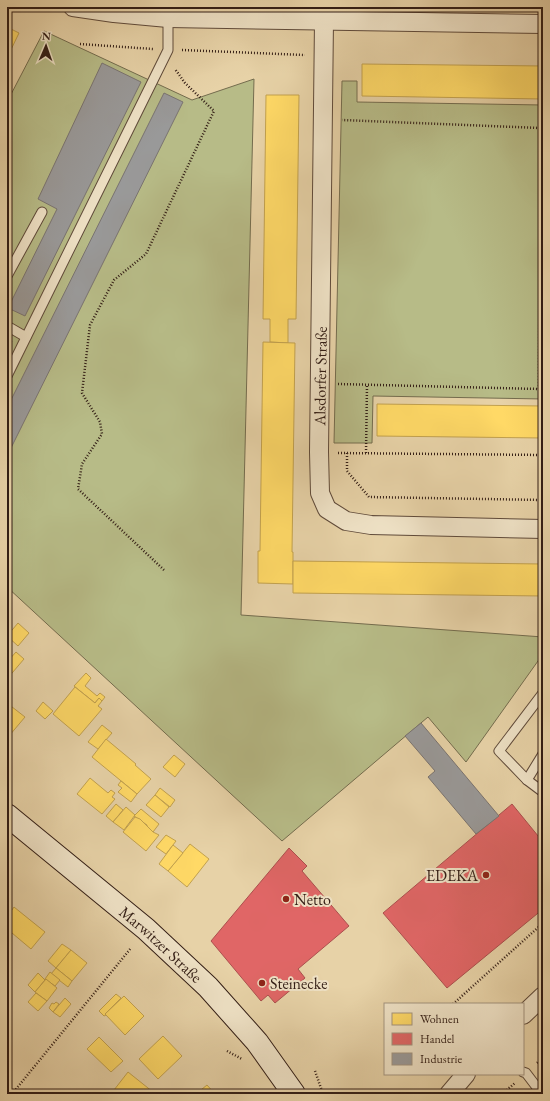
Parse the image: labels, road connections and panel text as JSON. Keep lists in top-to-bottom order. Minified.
{"streets":{"main road":["Marwitzer Straße"],"street":["Alsdorfer Straße"]},"places":["EDEKA","Netto","Steinecke"],"legend":["Wohnen","Handel","Industrie"],"north":"top"}
